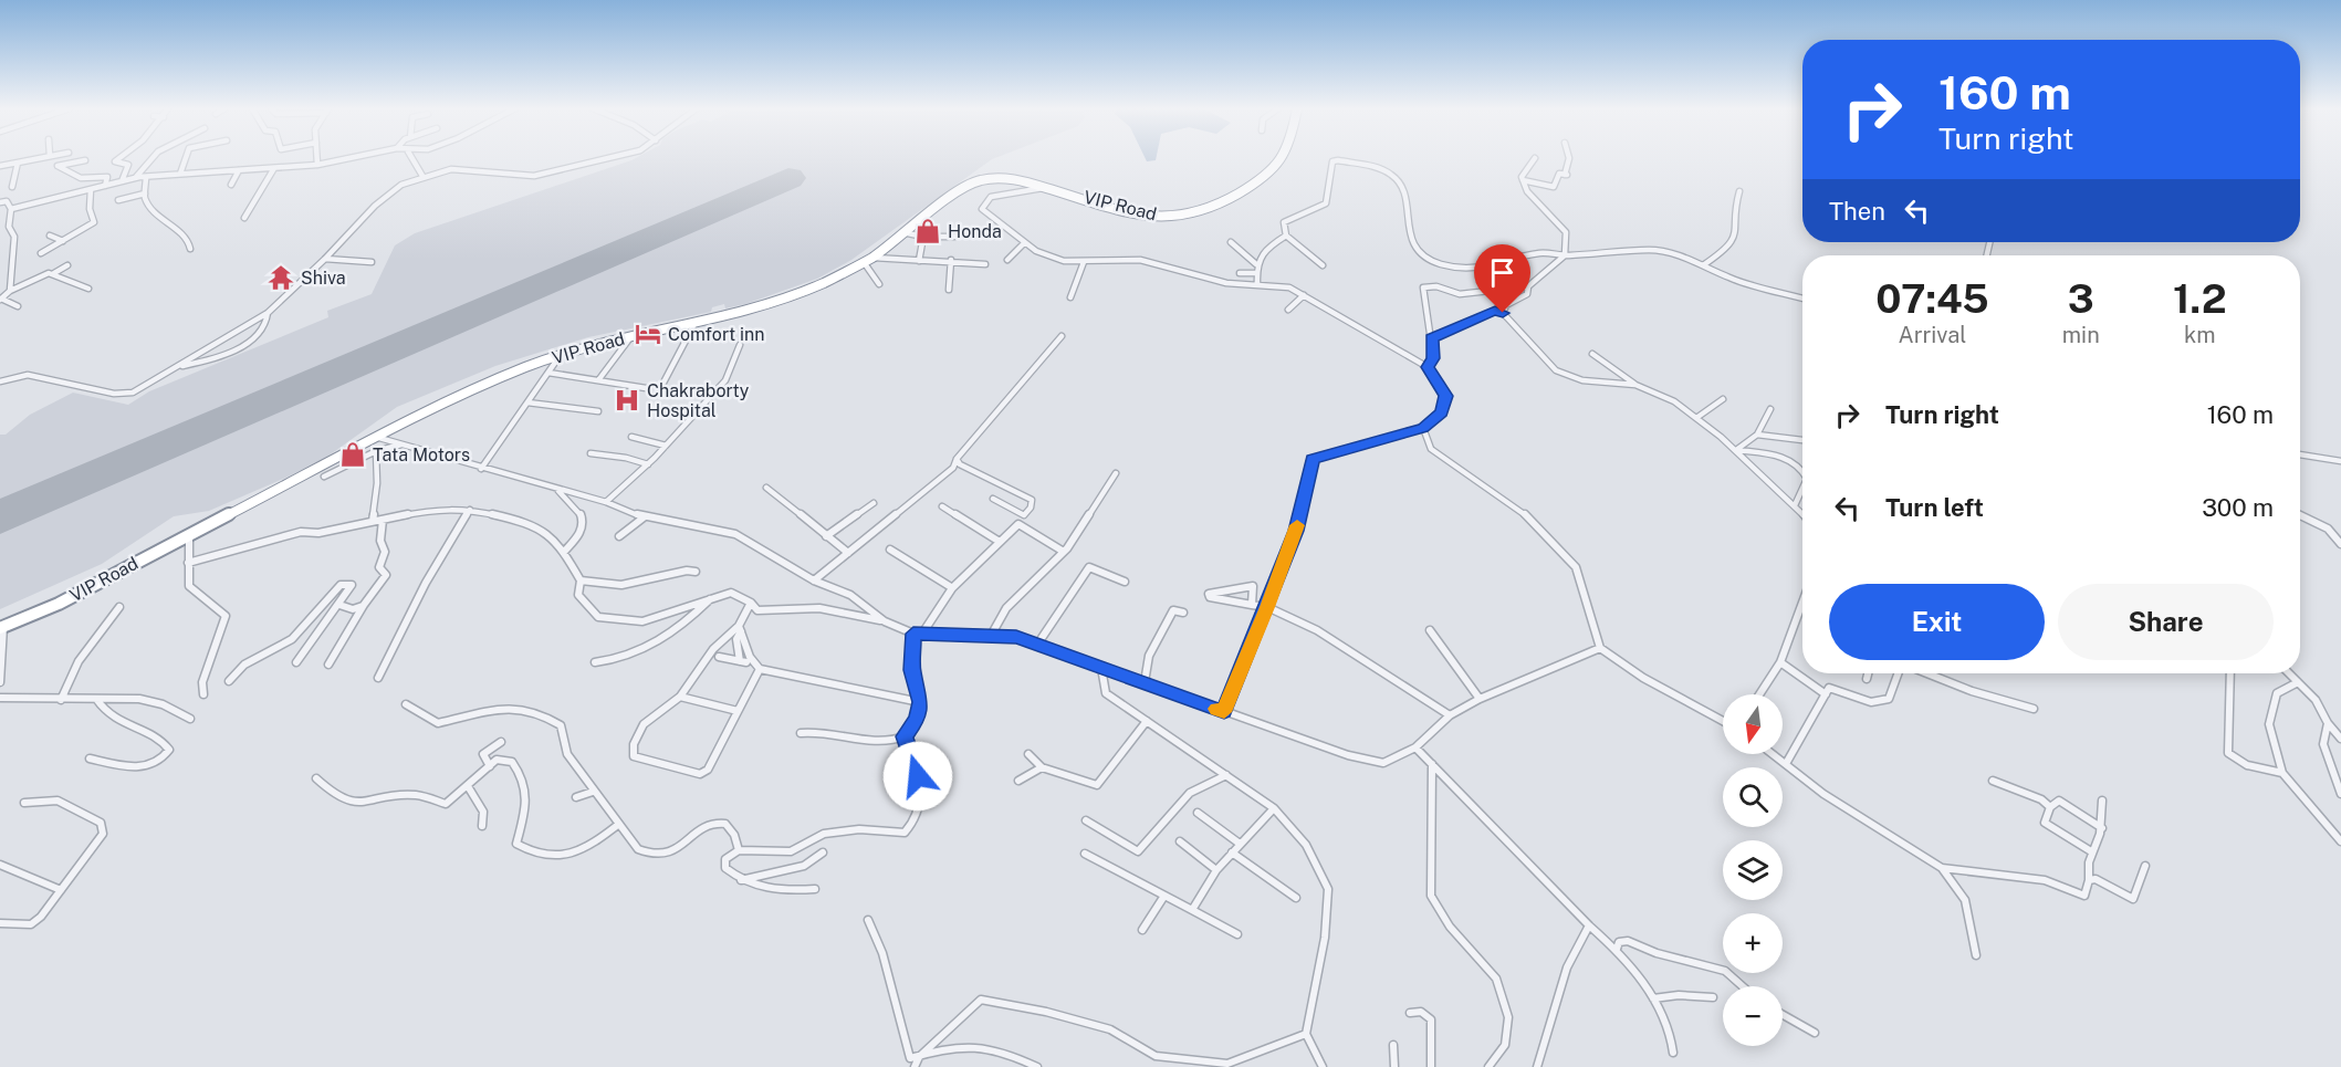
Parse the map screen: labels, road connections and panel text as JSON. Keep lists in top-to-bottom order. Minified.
{"streets":{"highway":["VIP Road"]},"places":{"shop":["Honda","Tata Motors"],"temple":["Shiva"],"hotel":["Comfort inn"],"hospital":["Chakraborty Hospital"]},"north":"bottom","page":{"turn":["160 m","Turn right"],"then":"Then","eta":["07:45","Arrival","3","min","1.2","km"],"list":[{"name":"Turn right","value":"160 m"},{"name":"Turn left","value":"300 m"}],"buttons":["Exit","Share"],"map_buttons":["+","−"]}}
